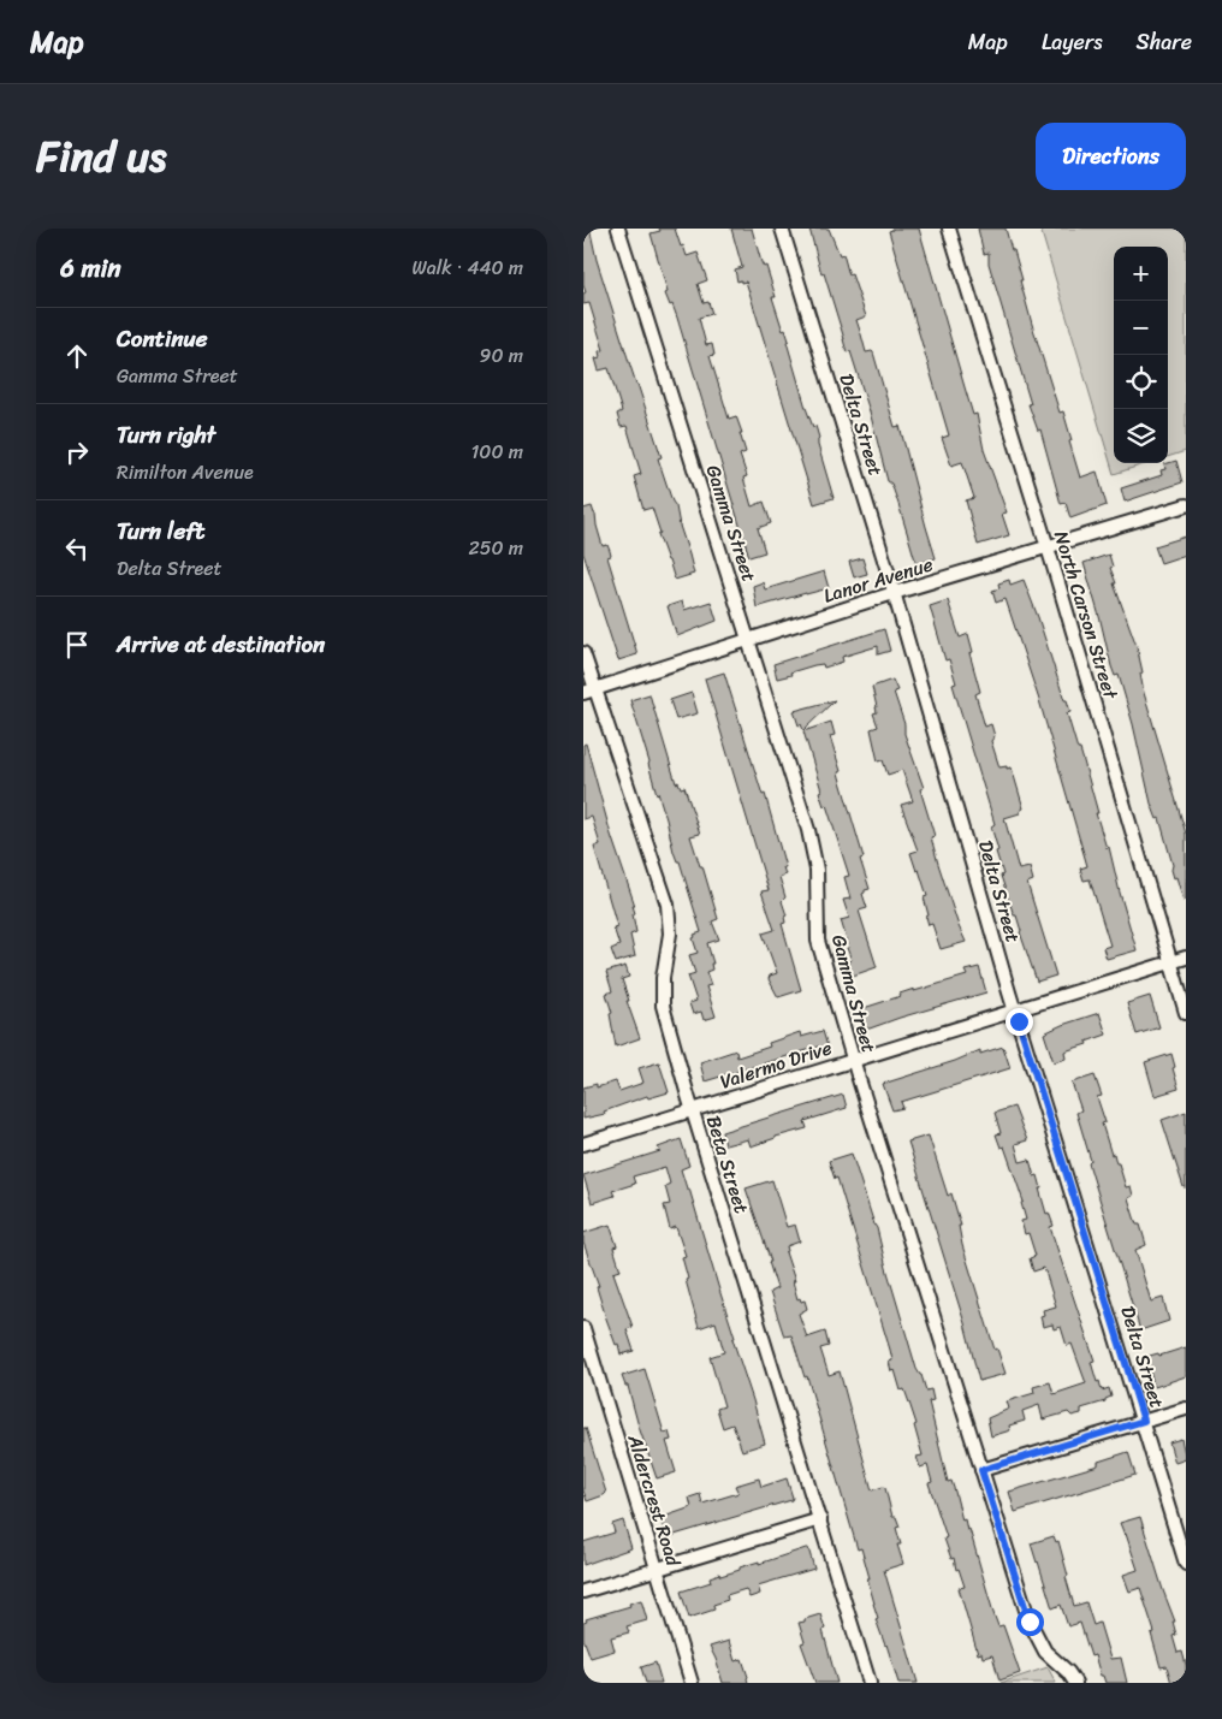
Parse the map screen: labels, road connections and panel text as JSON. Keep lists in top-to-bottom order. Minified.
{"streets":{"street":["Delta Street","Gamma Street","Lanor Avenue","North Carson Street","Valermo Drive","Beta Street","Aldercrest Road"]},"crossings":[["Delta Street","Lanor Avenue"],["Delta Street","Valermo Drive"],["Gamma Street","Lanor Avenue"],["Gamma Street","Valermo Drive"],["Lanor Avenue","North Carson Street"],["Lanor Avenue","Beta Street"],["North Carson Street","Valermo Drive"],["Valermo Drive","Beta Street"]],"page":{"header":"Map","nav":["Map","Layers","Share"],"title":"Find us","buttons":"Directions","heading":["6 min","Walk · 440 m"],"map_buttons":["+","−"],"list":[["Continue","Gamma Street","90 m"],["Turn right","Rimilton Avenue","100 m"],["Turn left","Delta Street","250 m"],"Arrive at destination"]}}
